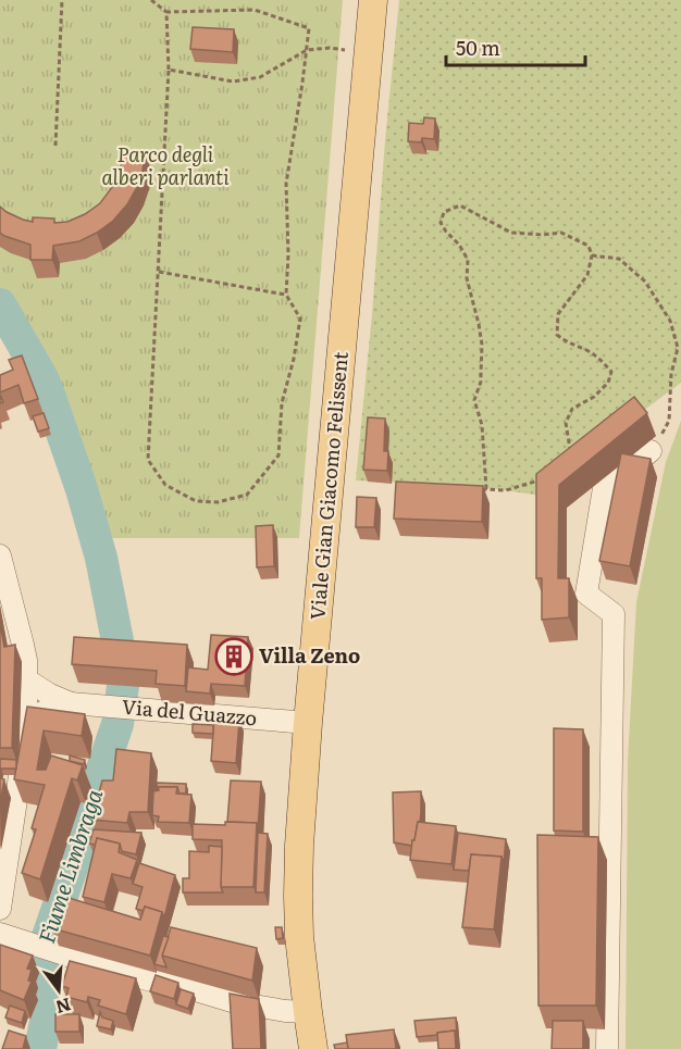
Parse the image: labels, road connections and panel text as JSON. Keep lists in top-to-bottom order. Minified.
{"streets":{"main road":["Viale Gian Giacomo Felissent"],"street":["Via del Guazzo"]},"crossings":[["Viale Gian Giacomo Felissent","Via del Guazzo"]],"water":["Fiume Limbraga"],"parks":["Parco degli alberi parlanti"],"places":{"building":["Villa Zeno"]},"scale_bar":"50 m","north":"bottom"}
